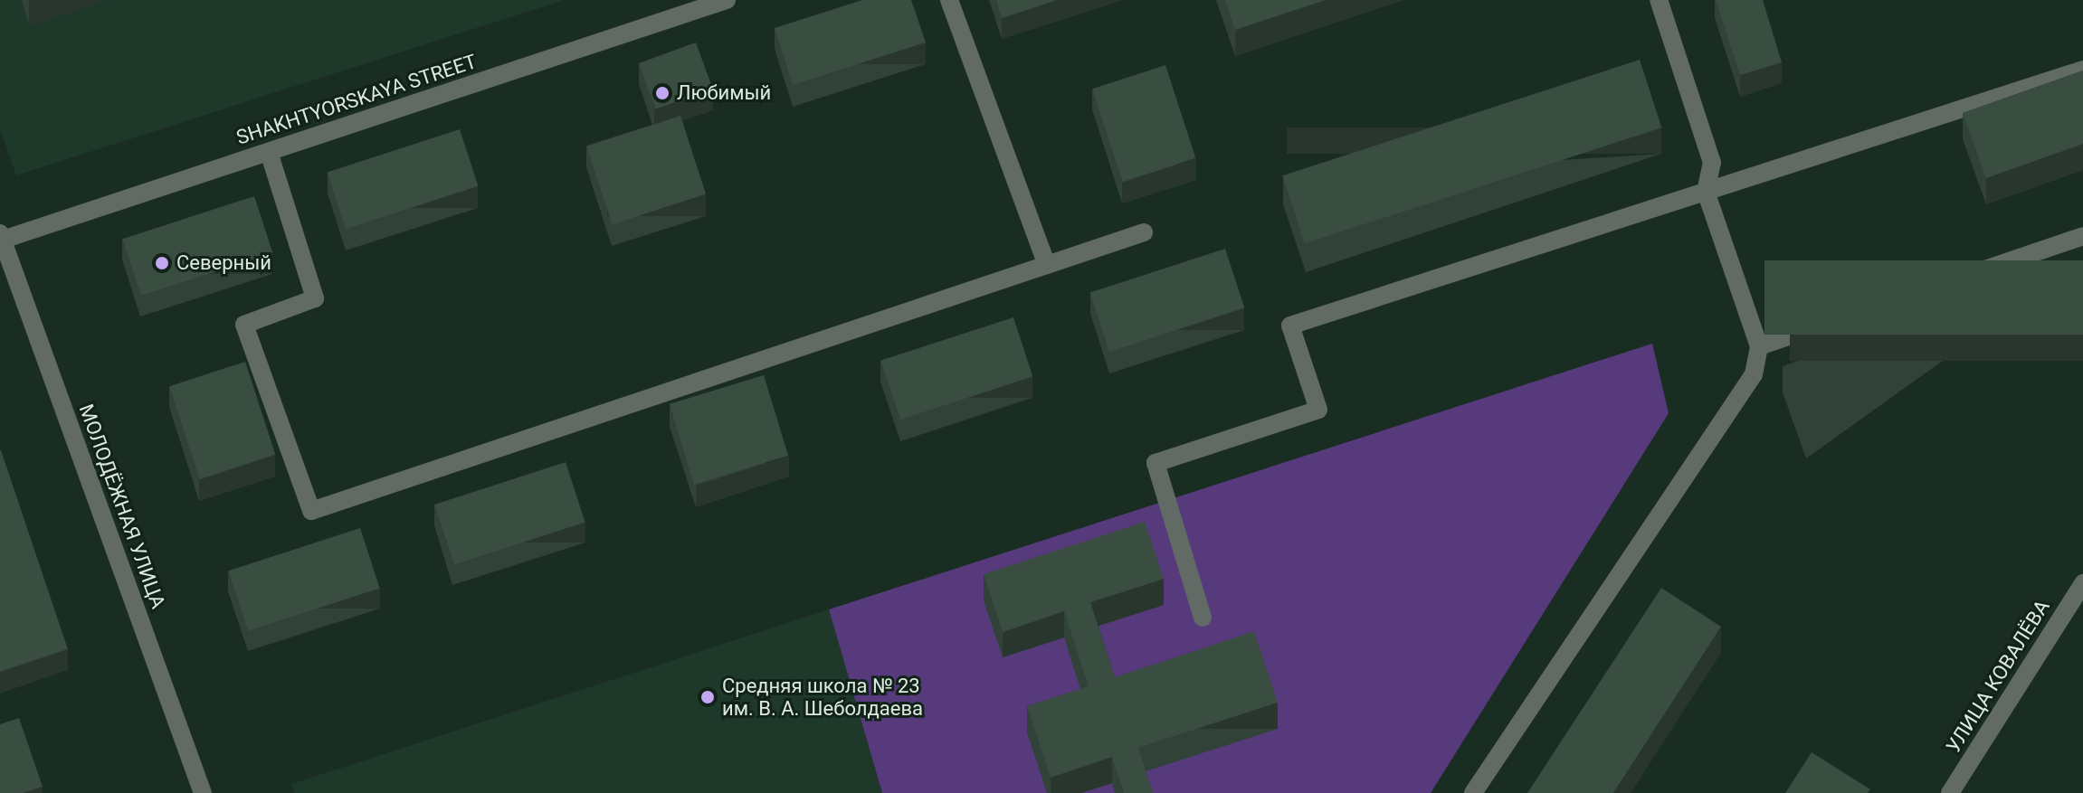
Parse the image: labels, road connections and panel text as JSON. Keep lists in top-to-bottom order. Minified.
{"streets":{"street":["SHAKHTYORSKAYA STREET","МОЛОДЁЖНАЯ УЛИЦА","УЛИЦА КОВАЛЁВА"]},"crossings":[["SHAKHTYORSKAYA STREET","МОЛОДЁЖНАЯ УЛИЦА"]],"places":["Любимый","Северный","Средняя школа № 23 им. В. А. Шеболдаева"]}
